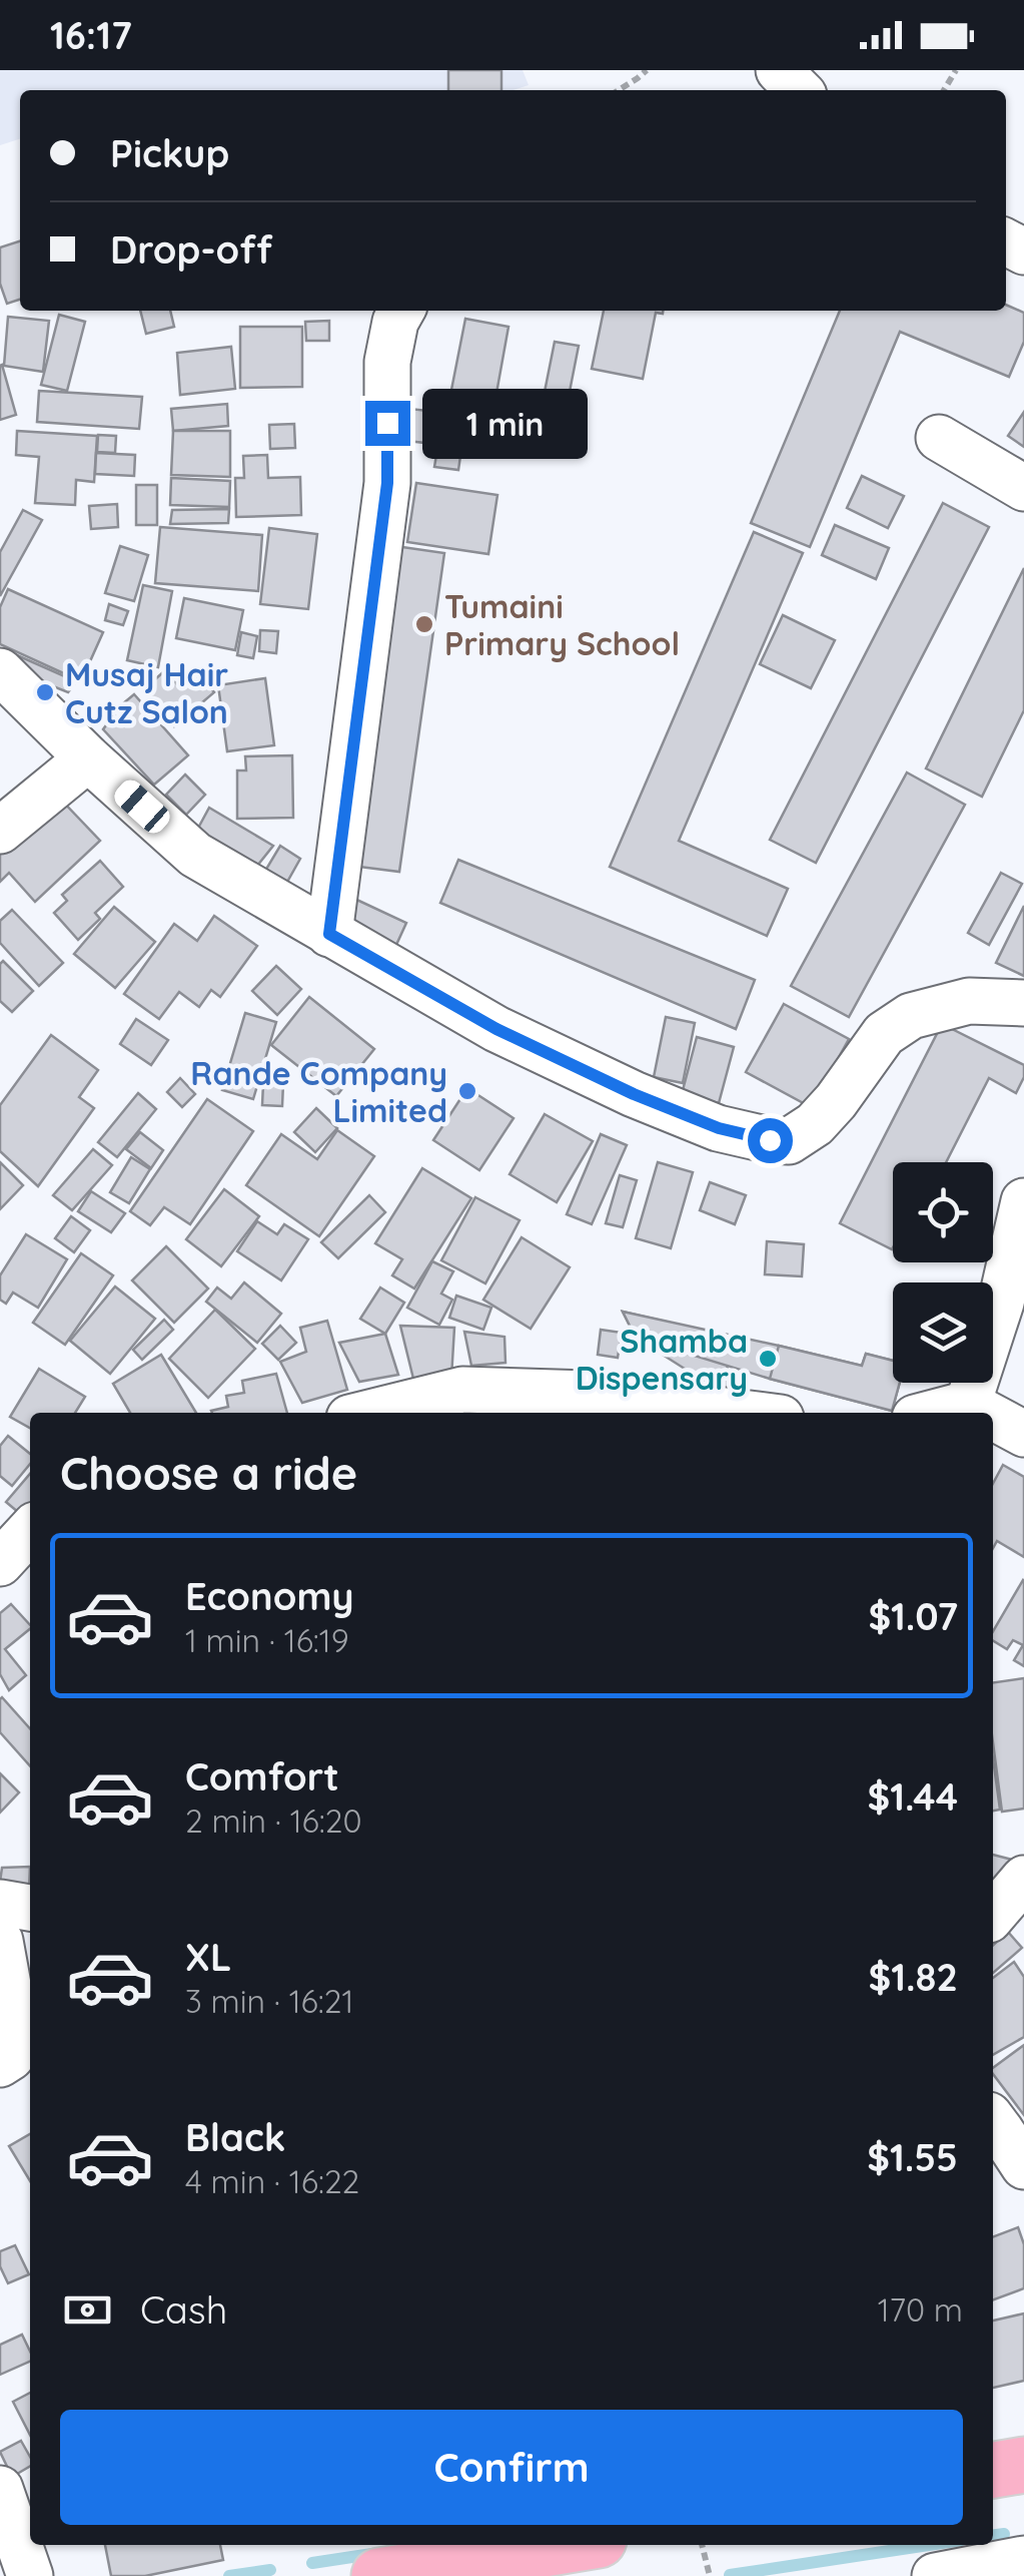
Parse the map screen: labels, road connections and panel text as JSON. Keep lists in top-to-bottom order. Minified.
{"places":["Tumaini Primary School","Musaj Hair Cutz Salon","Rande Company Limited","Shamba Dispensary"],"page":{"status":"16:17","banner":["Pickup","Drop-off"],"bubble":"1 min","heading":"Choose a ride","list":[{"name":"Economy","note":"1 min · 16:19","value":"$1.07"},{"name":"Comfort","note":"2 min · 16:20","value":"$1.44"},{"name":"XL","note":"3 min · 16:21","value":"$1.82"},{"name":"Black","note":"4 min · 16:22","value":"$1.55"}],"pay":["Cash","170 m"],"buttons":"Confirm"}}
